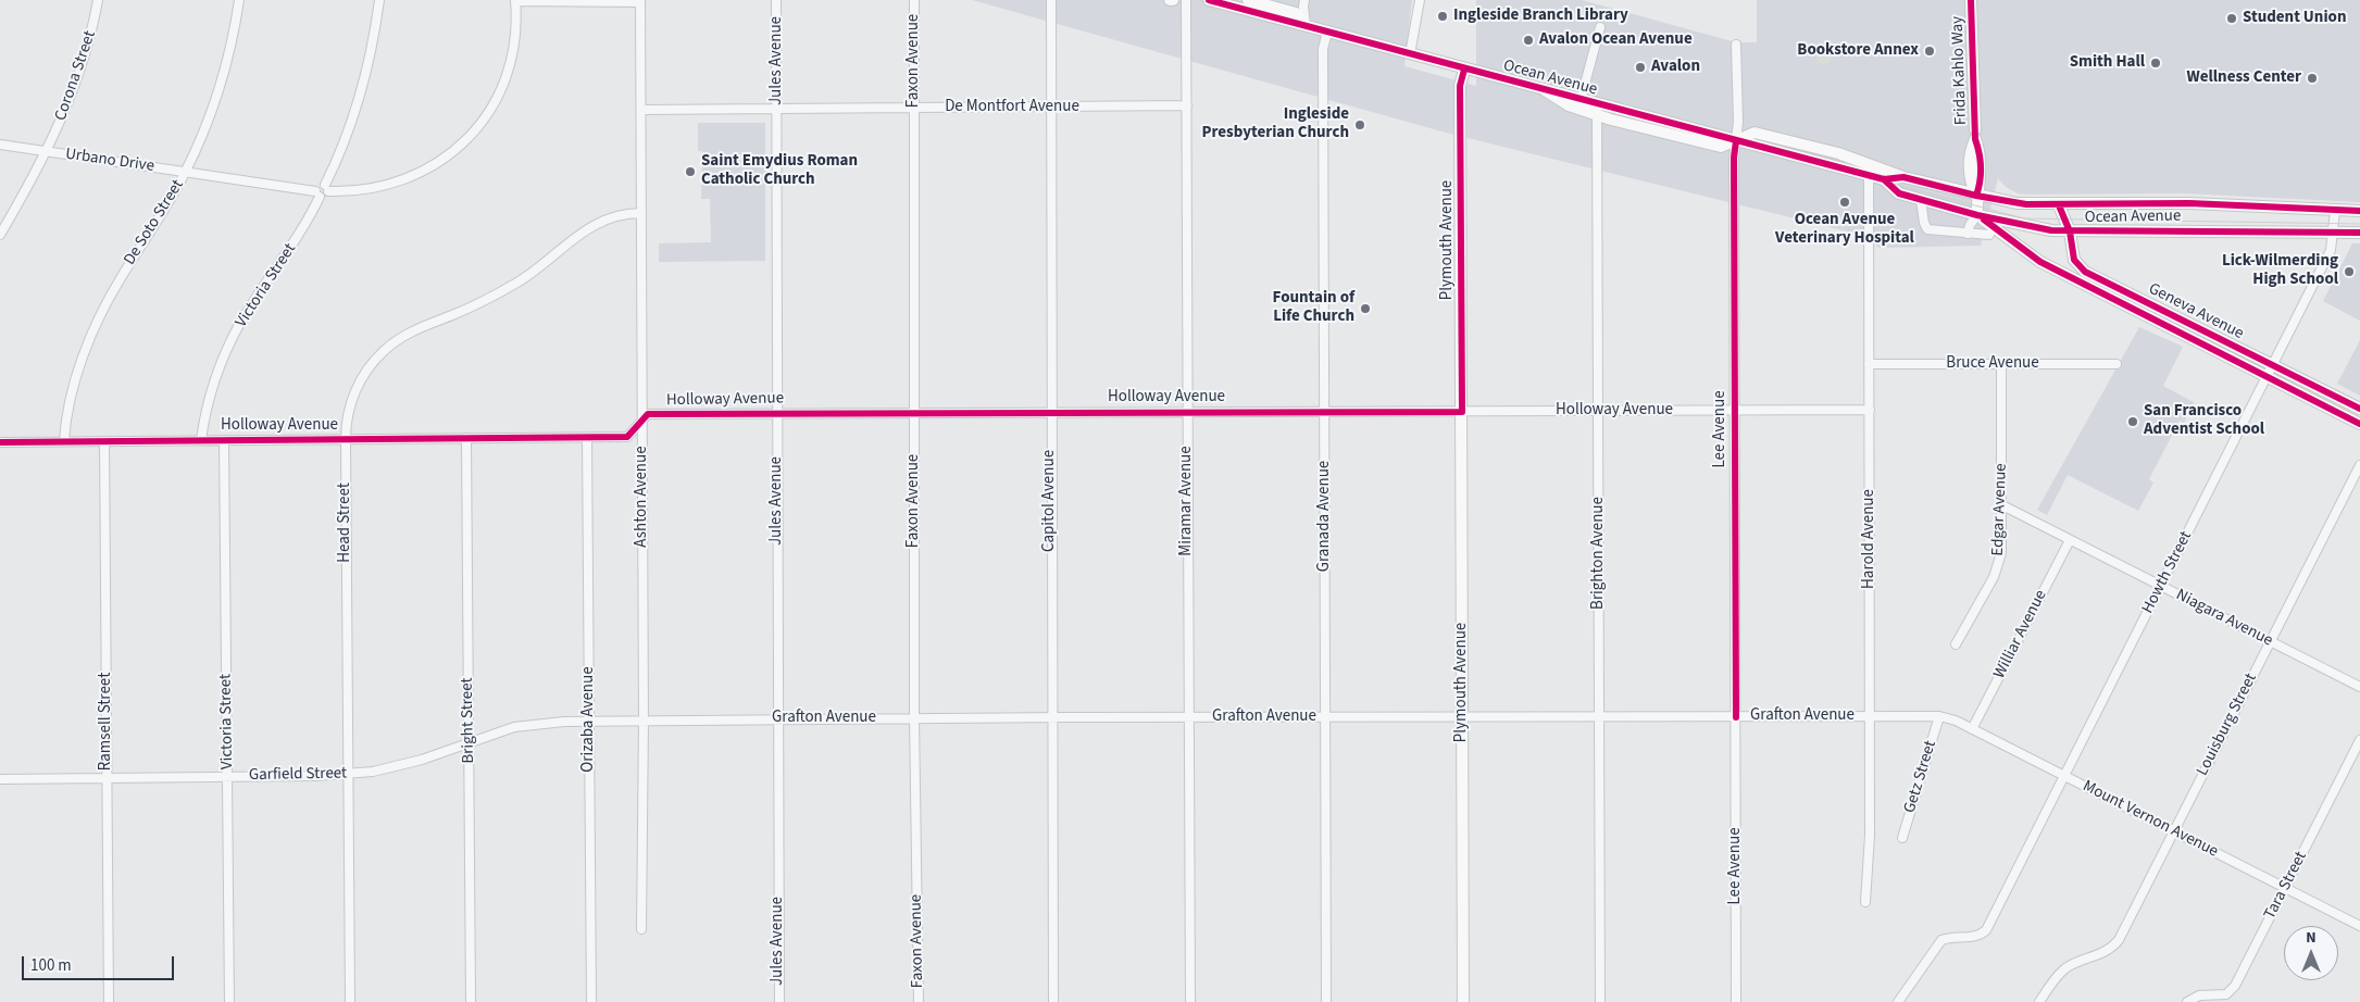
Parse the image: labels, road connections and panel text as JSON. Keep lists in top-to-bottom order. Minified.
{"streets":{"main road":["Frida Kahlo Way","Ocean Avenue","Plymouth Avenue","Geneva Avenue"],"street":["Jules Avenue","Faxon Avenue","Corona Street","De Montfort Avenue","Urbano Drive","De Soto Street","Victoria Street","Bruce Avenue","Holloway Avenue","Lee Avenue","Ashton Avenue","Capitol Avenue","Miramar Avenue","Edgar Avenue","Granada Avenue","Head Street","Harold Avenue","Brighton Avenue","Howth Street","Niagara Avenue","Williar Avenue","Grafton Avenue","Orizaba Avenue","Bright Street","Ramsell Street","Louisburg Street","Garfield Street","Getz Street","Mount Vernon Avenue","Tara Street"]},"crossings":[["Jules Avenue","De Montfort Avenue"],["Jules Avenue","Holloway Avenue"],["Jules Avenue","Grafton Avenue"],["Faxon Avenue","De Montfort Avenue"],["Faxon Avenue","Holloway Avenue"],["Faxon Avenue","Grafton Avenue"],["Frida Kahlo Way","Ocean Avenue"],["Frida Kahlo Way","Geneva Avenue"],["Corona Street","Urbano Drive"],["Ocean Avenue","Plymouth Avenue"],["Ocean Avenue","Geneva Avenue"],["Ocean Avenue","Lee Avenue"],["Ocean Avenue","Granada Avenue"],["Ocean Avenue","Harold Avenue"],["Ocean Avenue","Brighton Avenue"],["Ocean Avenue","Howth Street"],["De Montfort Avenue","Ashton Avenue"],["De Montfort Avenue","Capitol Avenue"],["De Montfort Avenue","Miramar Avenue"],["Urbano Drive","De Soto Street"],["Urbano Drive","Victoria Street"],["De Soto Street","Holloway Avenue"],["Plymouth Avenue","Holloway Avenue"],["Plymouth Avenue","Grafton Avenue"],["Victoria Street","Holloway Avenue"],["Victoria Street","Garfield Street"],["Geneva Avenue","Howth Street"],["Bruce Avenue","Edgar Avenue"],["Bruce Avenue","Harold Avenue"],["Holloway Avenue","Lee Avenue"],["Holloway Avenue","Ashton Avenue"],["Holloway Avenue","Capitol Avenue"],["Holloway Avenue","Miramar Avenue"],["Holloway Avenue","Granada Avenue"],["Holloway Avenue","Head Street"],["Holloway Avenue","Harold Avenue"],["Holloway Avenue","Brighton Avenue"],["Holloway Avenue","Orizaba Avenue"],["Holloway Avenue","Bright Street"],["Holloway Avenue","Ramsell Street"],["Lee Avenue","Grafton Avenue"],["Ashton Avenue","Head Street"],["Ashton Avenue","Grafton Avenue"],["Capitol Avenue","Grafton Avenue"],["Miramar Avenue","Grafton Avenue"],["Edgar Avenue","Niagara Avenue"],["Granada Avenue","Grafton Avenue"],["Head Street","Garfield Street"],["Harold Avenue","Grafton Avenue"],["Brighton Avenue","Grafton Avenue"],["Howth Street","Niagara Avenue"],["Howth Street","Mount Vernon Avenue"],["Niagara Avenue","Williar Avenue"],["Niagara Avenue","Louisburg Street"],["Williar Avenue","Mount Vernon Avenue"],["Grafton Avenue","Orizaba Avenue"],["Grafton Avenue","Garfield Street"],["Grafton Avenue","Getz Street"],["Grafton Avenue","Mount Vernon Avenue"],["Orizaba Avenue","Garfield Street"],["Bright Street","Garfield Street"],["Ramsell Street","Garfield Street"],["Louisburg Street","Mount Vernon Avenue"],["Getz Street","Mount Vernon Avenue"],["Mount Vernon Avenue","Tara Street"]],"places":["Ingleside Branch Library","Student Union","Avalon Ocean Avenue","Bookstore Annex","Smith Hall","Avalon","Wellness Center","Ingleside Presbyterian Church","Saint Emydius Roman Catholic Church","Ocean Avenue Veterinary Hospital","Lick-Wilmerding High School","Fountain of Life Church","San Francisco Adventist School"],"scale_bar":"100 m","north":"top"}
